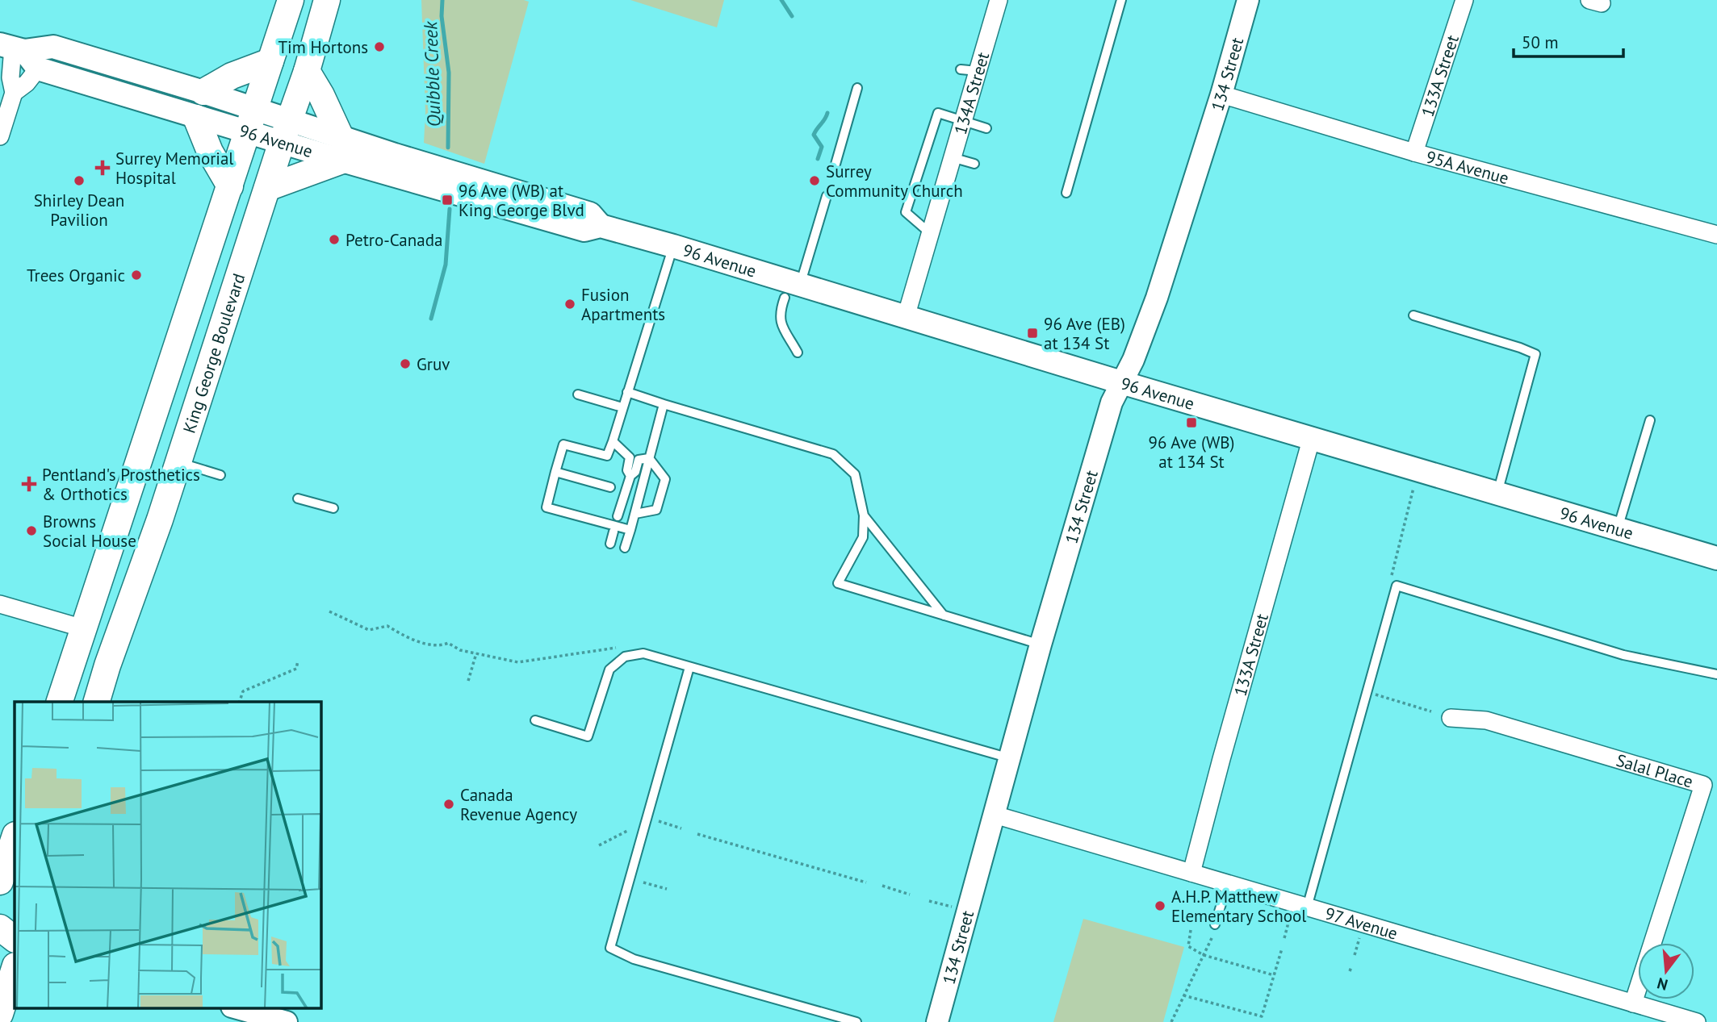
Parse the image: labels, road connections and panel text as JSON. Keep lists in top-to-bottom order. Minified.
{"streets":{"main road":["96 Avenue","King George Boulevard"],"street":["134 Street","133A Street","134A Street","95A Avenue","Salal Place","97 Avenue"]},"crossings":[["134 Street","96 Avenue"],["134 Street","95A Avenue"],["134 Street","97 Avenue"],["133A Street","96 Avenue"],["133A Street","95A Avenue"],["133A Street","97 Avenue"],["134A Street","96 Avenue"],["96 Avenue","King George Boulevard"],["Salal Place","97 Avenue"]],"water":["Quibble Creek"],"places":{"other":["Tim Hortons","Shirley Dean Pavilion","Surrey Community Church","Petro-Canada","Trees Organic","Fusion Apartments","Gruv","Browns Social House","Canada Revenue Agency","A.H.P. Matthew Elementary School"],"health":["Surrey Memorial Hospital","Pentland's Prosthetics & Orthotics"],"transit":["96 Ave (WB) at King George Blvd","96 Ave (EB) at 134 St","96 Ave (WB) at 134 St"]},"scale_bar":"50 m","north":"bottom"}
